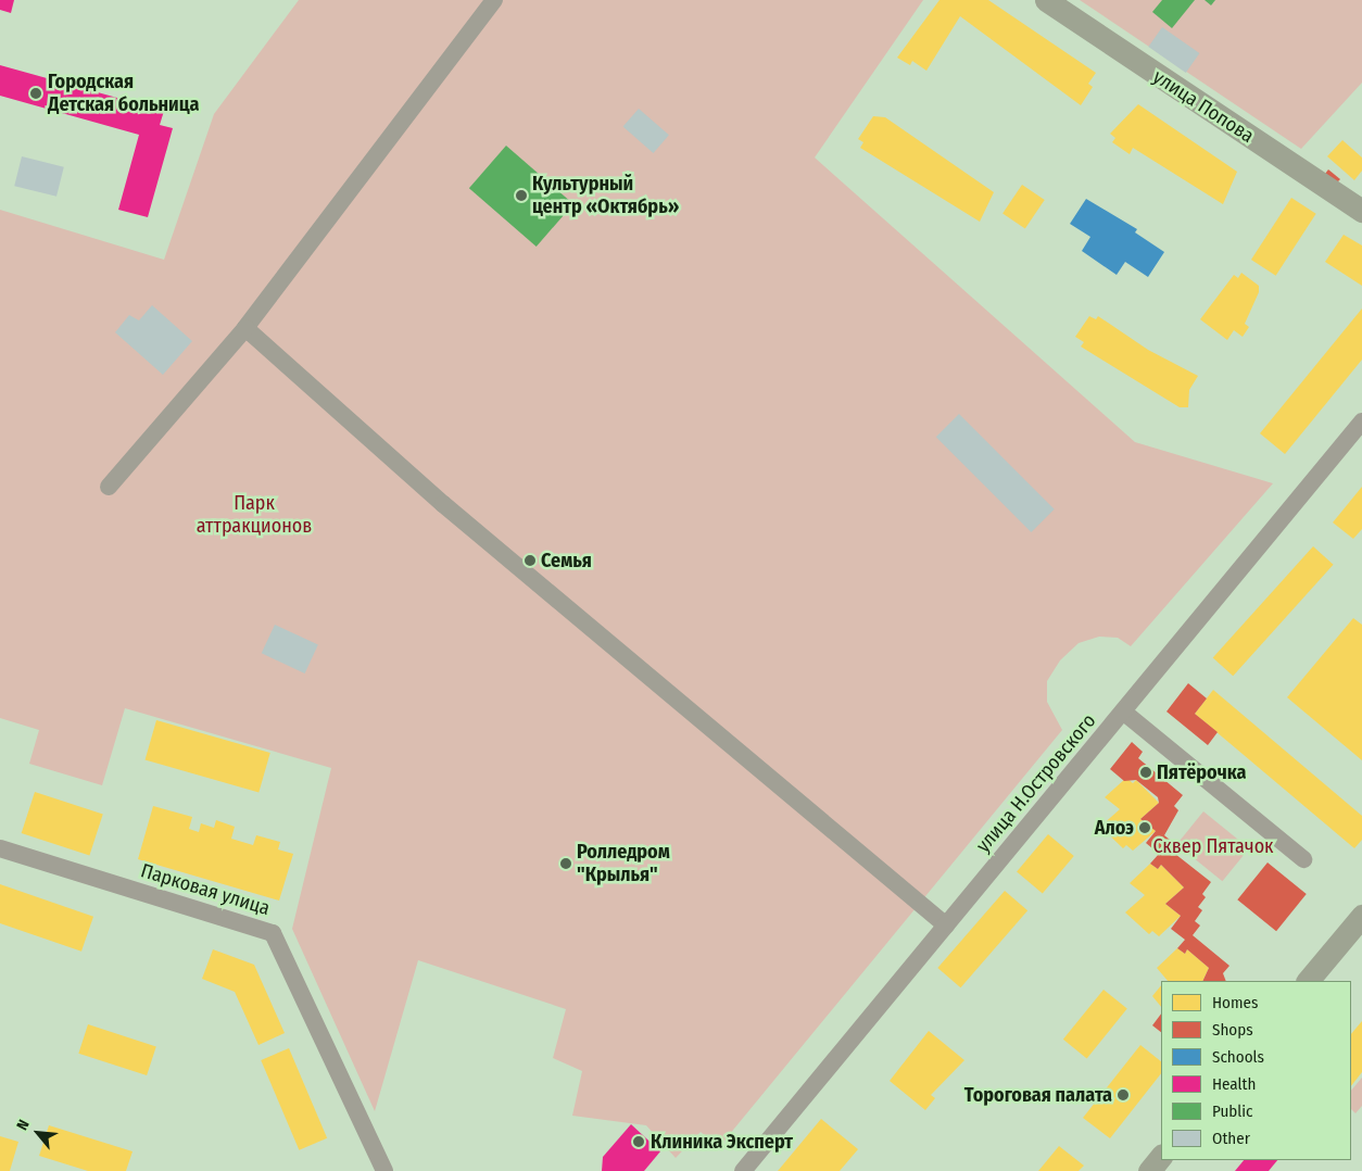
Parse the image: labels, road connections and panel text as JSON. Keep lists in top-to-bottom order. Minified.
{"streets":{"main road":["улица Попова"],"street":["улица Н.Островского","Парковая улица"]},"parks":["Парк аттракционов","Сквер Пятачок"],"places":["Городская Детская больница","Культурный центр «Октябрь»","Семья","Пятёрочка","Алоэ","Ролледром \"Крылья\"","Тороговая палата","Клиника Эксперт"],"legend":["Homes","Shops","Schools","Health","Public","Other"],"north":"top left"}
